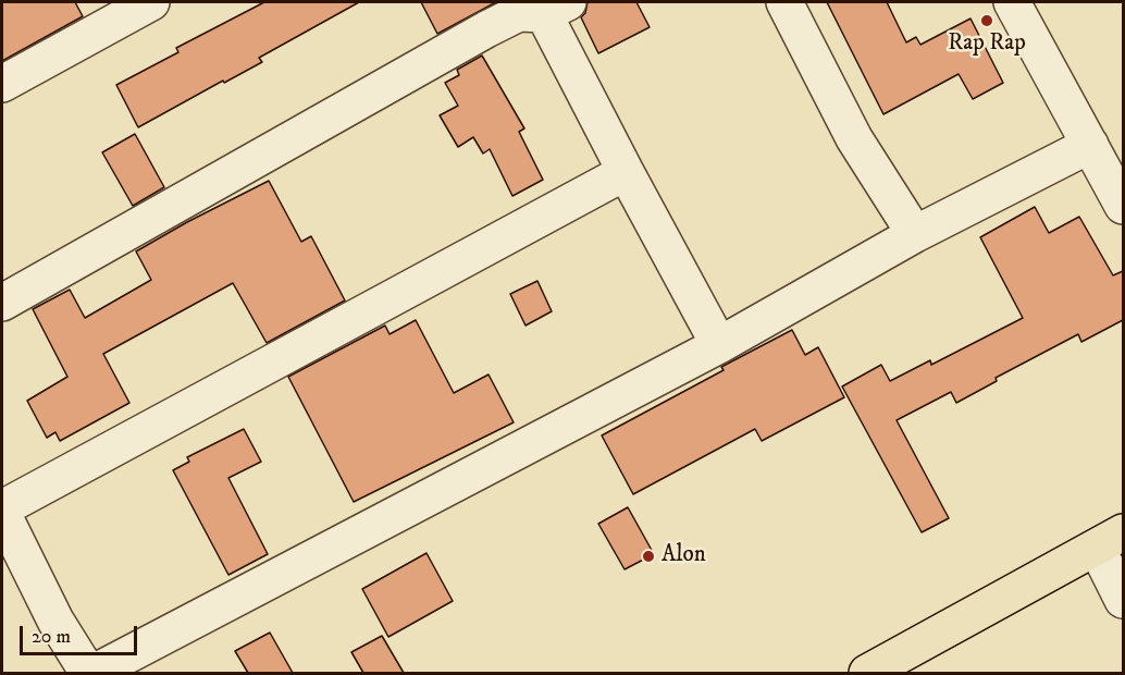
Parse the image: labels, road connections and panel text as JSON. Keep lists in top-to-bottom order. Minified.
{"places":["Rap Rap","Alon"],"scale_bar":"20 m"}
